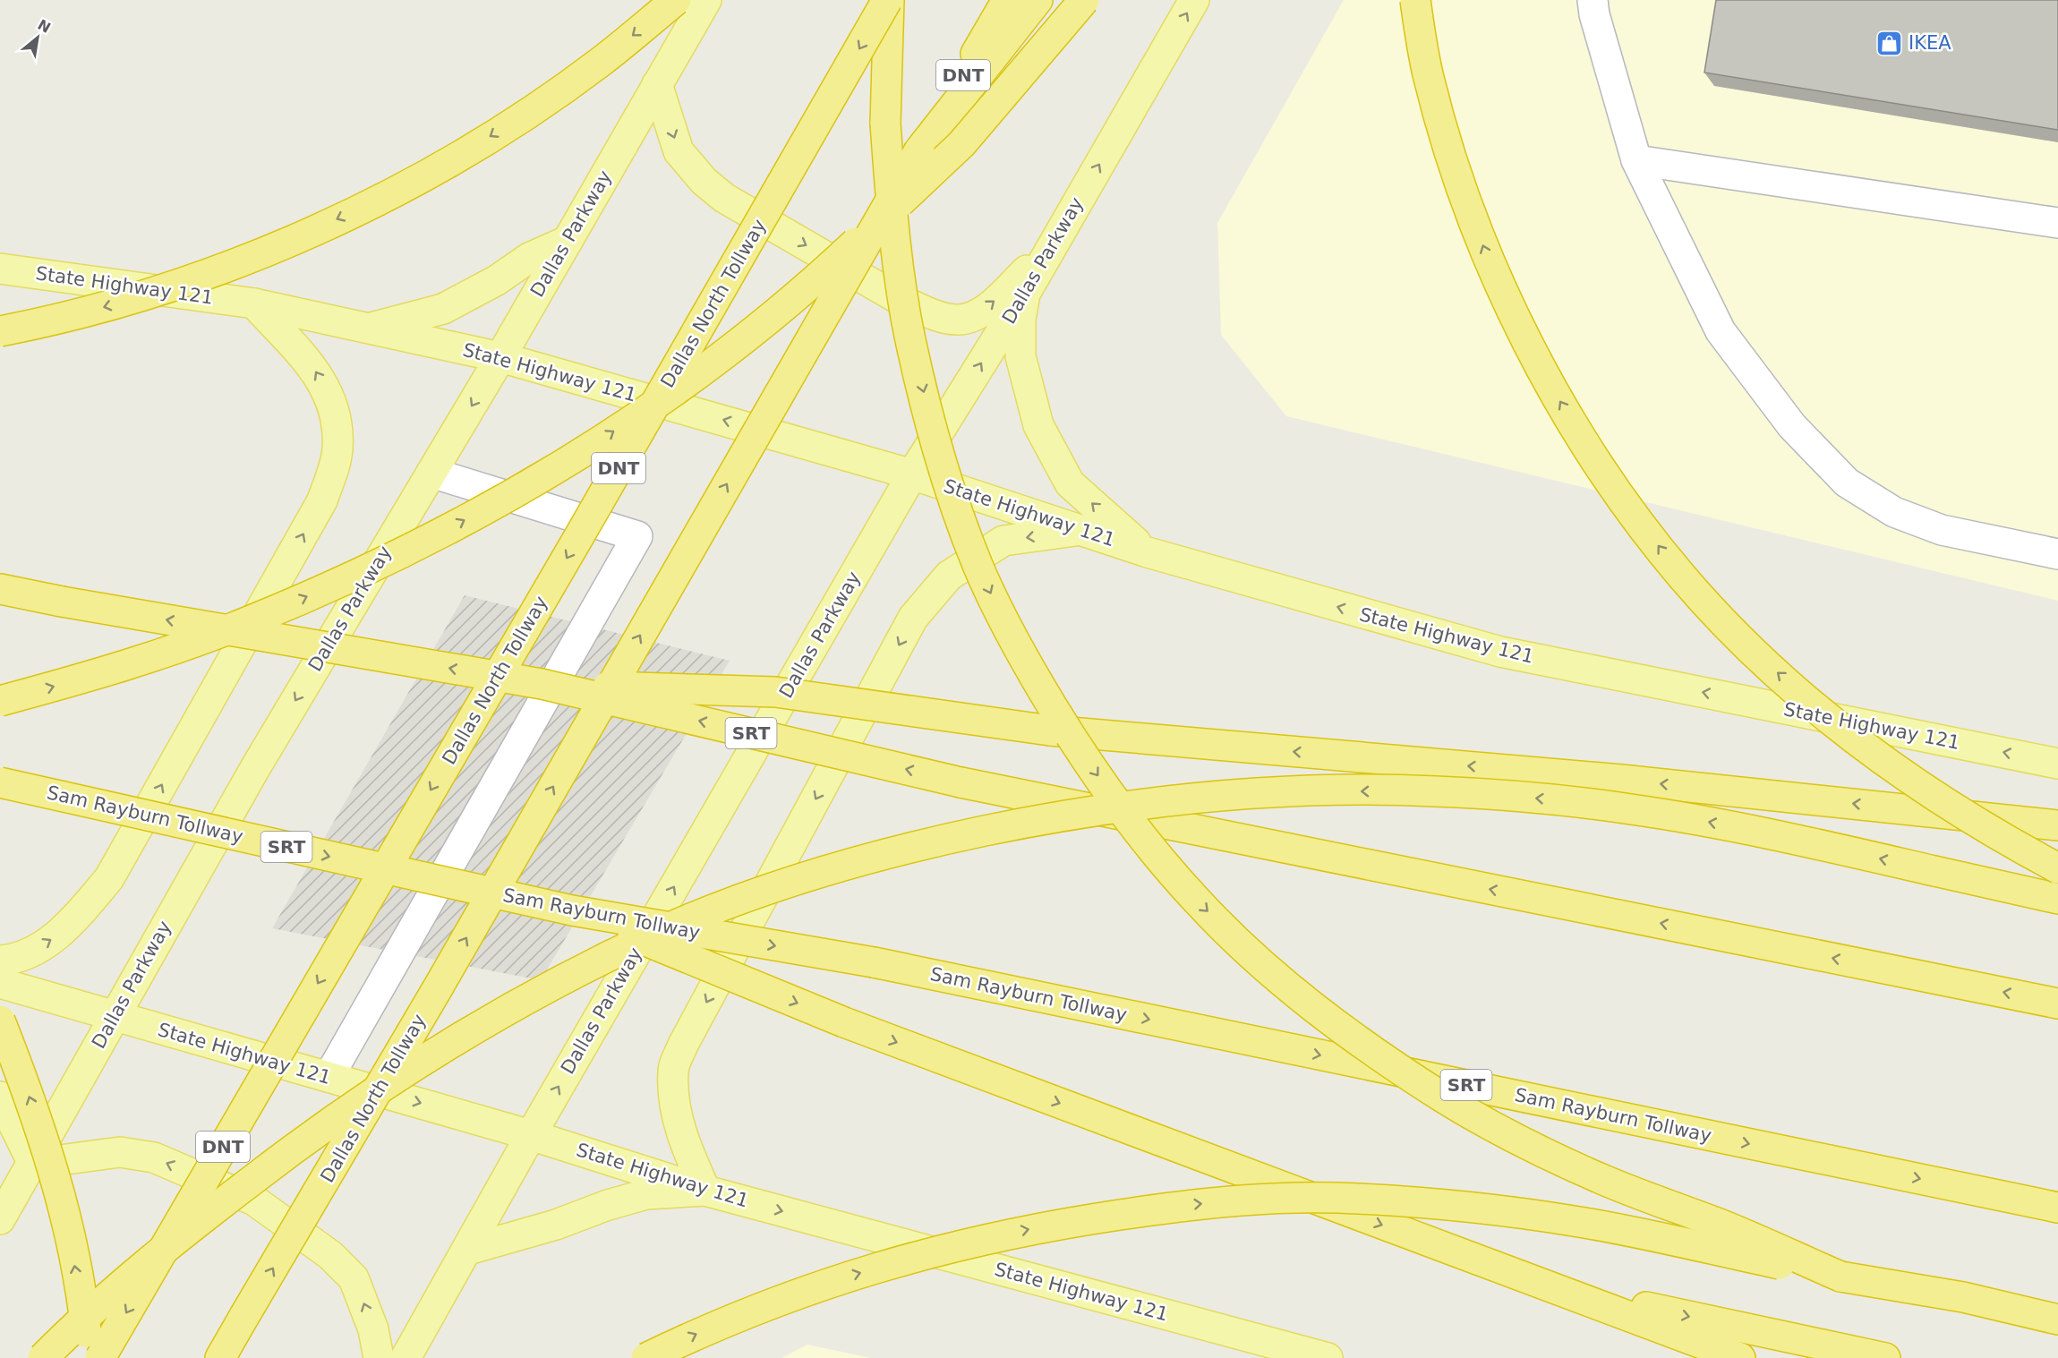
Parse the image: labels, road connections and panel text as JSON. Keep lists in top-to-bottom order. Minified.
{"streets":{"highway":["DNT","Dallas North Tollway","SRT","Sam Rayburn Tollway"],"main road":["Dallas Parkway","State Highway 121"]},"crossings":[["Dallas Parkway","State Highway 121"]],"places":{"shop":["IKEA"]},"north":"top right"}
